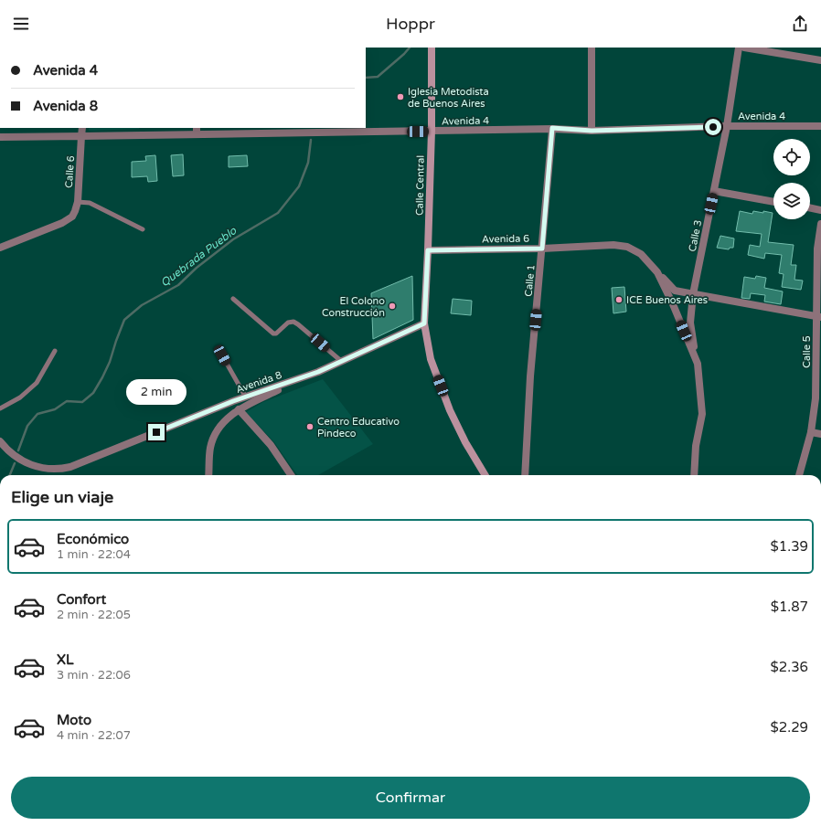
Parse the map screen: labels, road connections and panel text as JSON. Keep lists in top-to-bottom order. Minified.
{"streets":{"main road":["Calle Central"],"street":["Avenida 4","Calle 6","Calle 3","Avenida 6","Calle 1","Calle 5","Avenida 8"]},"crossings":[["Avenida 4","Calle 6"],["Avenida 4","Calle Central"],["Avenida 4","Calle 3"],["Avenida 4","Calle 1"],["Calle Central","Avenida 6"],["Calle Central","Avenida 8"],["Calle 3","Avenida 6"],["Avenida 6","Calle 1"]],"water":["Quebrada Pueblo"],"places":["Iglesia Metodista de Buenos Aires","ICE Buenos Aires","El Colono Construcción","Centro Educativo Pindeco"],"page":{"header":"Hoppr","banner":["Avenida 4","Avenida 8"],"bubble":"2 min","heading":"Elige un viaje","list":[{"name":"Económico","note":"1 min · 22:04","value":"$1.39"},{"name":"Confort","note":"2 min · 22:05","value":"$1.87"},{"name":"XL","note":"3 min · 22:06","value":"$2.36"},{"name":"Moto","note":"4 min · 22:07","value":"$2.29"}],"buttons":"Confirmar"}}
